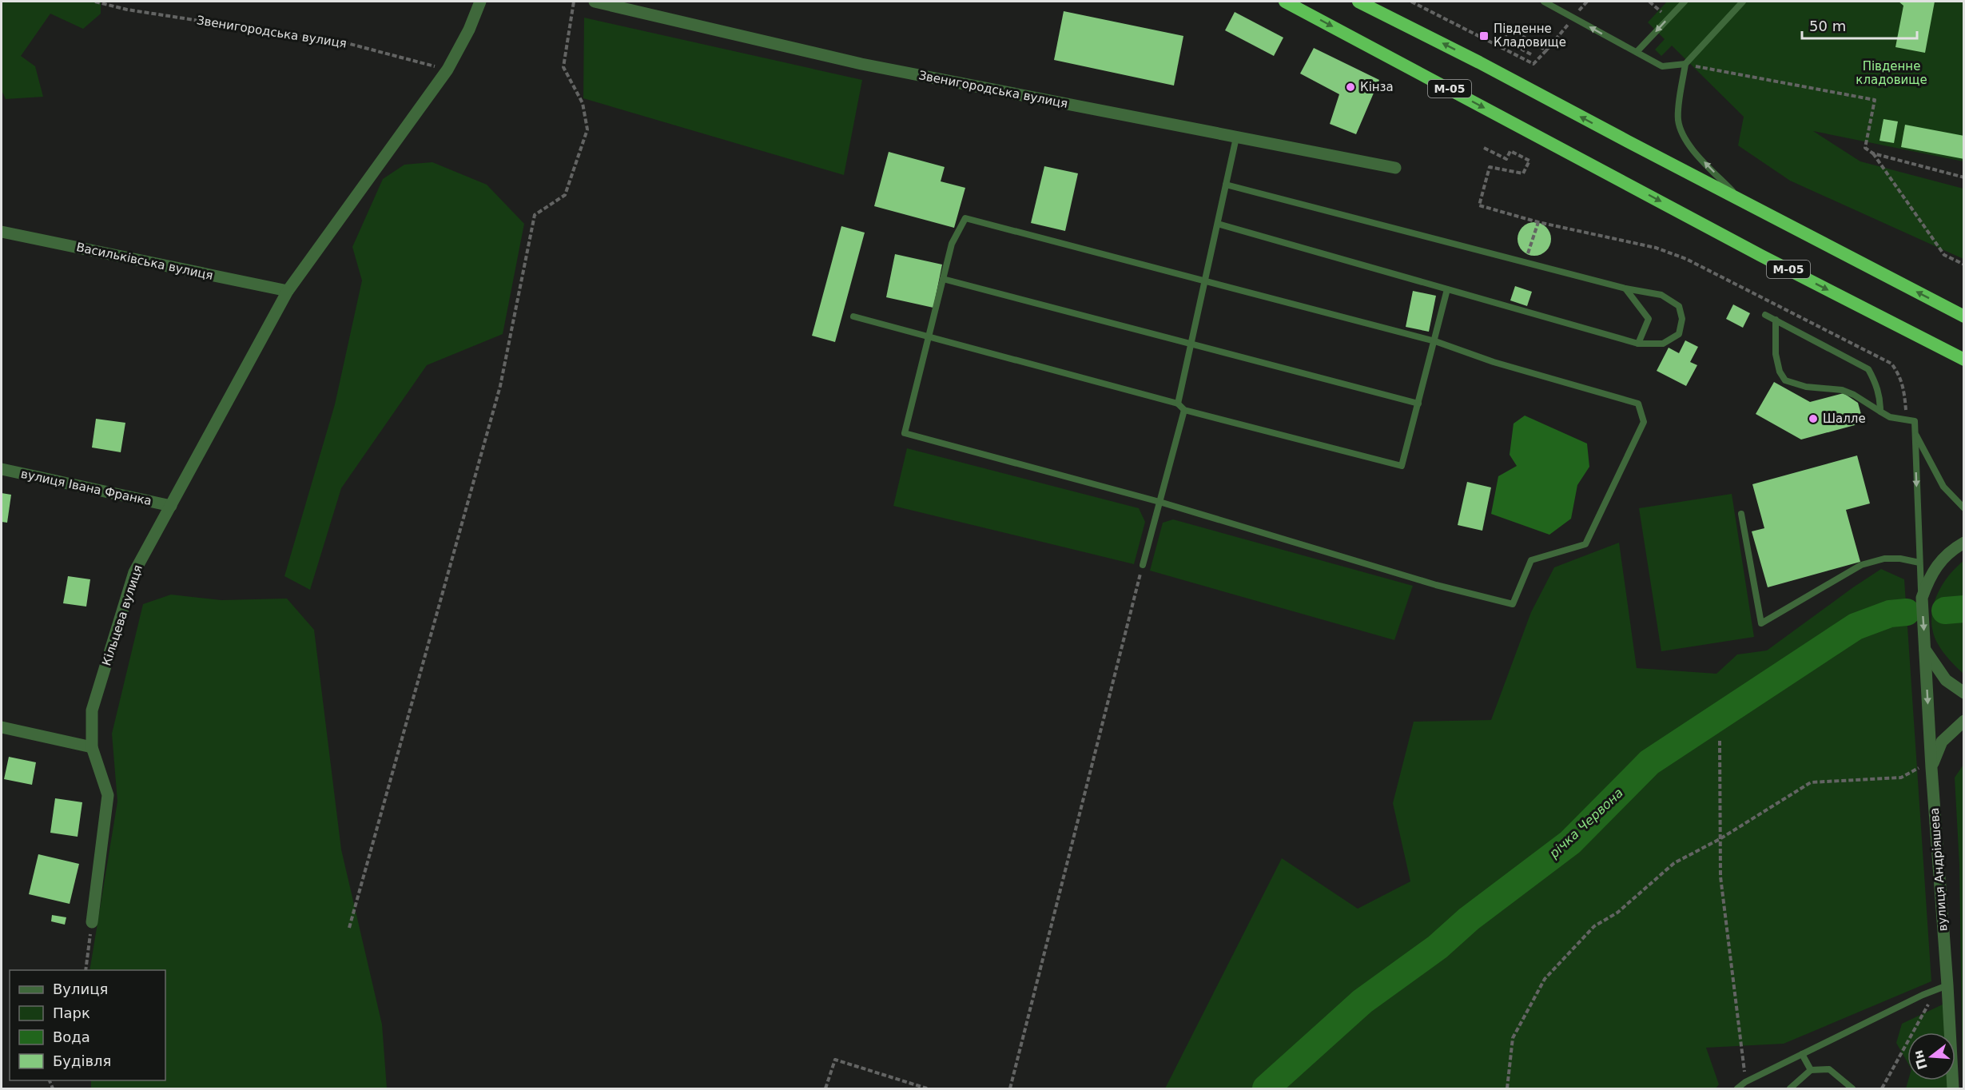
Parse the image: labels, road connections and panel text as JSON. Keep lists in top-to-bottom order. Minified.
{"streets":{"highway":["М-05"],"street":["Звенигородська вулиця","Васильківська вулиця","вулиця Івана Франка","Кільцева вулиця","вулиця Андріяшева"]},"crossings":[["Звенигородська вулиця","Кільцева вулиця"],["Васильківська вулиця","Кільцева вулиця"],["вулиця Івана Франка","Кільцева вулиця"]],"water":["річка Червона"],"parks":["Південне кладовище"],"places":{"transit":["Південне Кладовище"],"other":["Кінза","Шалле"]},"legend":["Вулиця","Парк","Вода","Будівля"],"scale_bar":"50 m","north":"left"}
